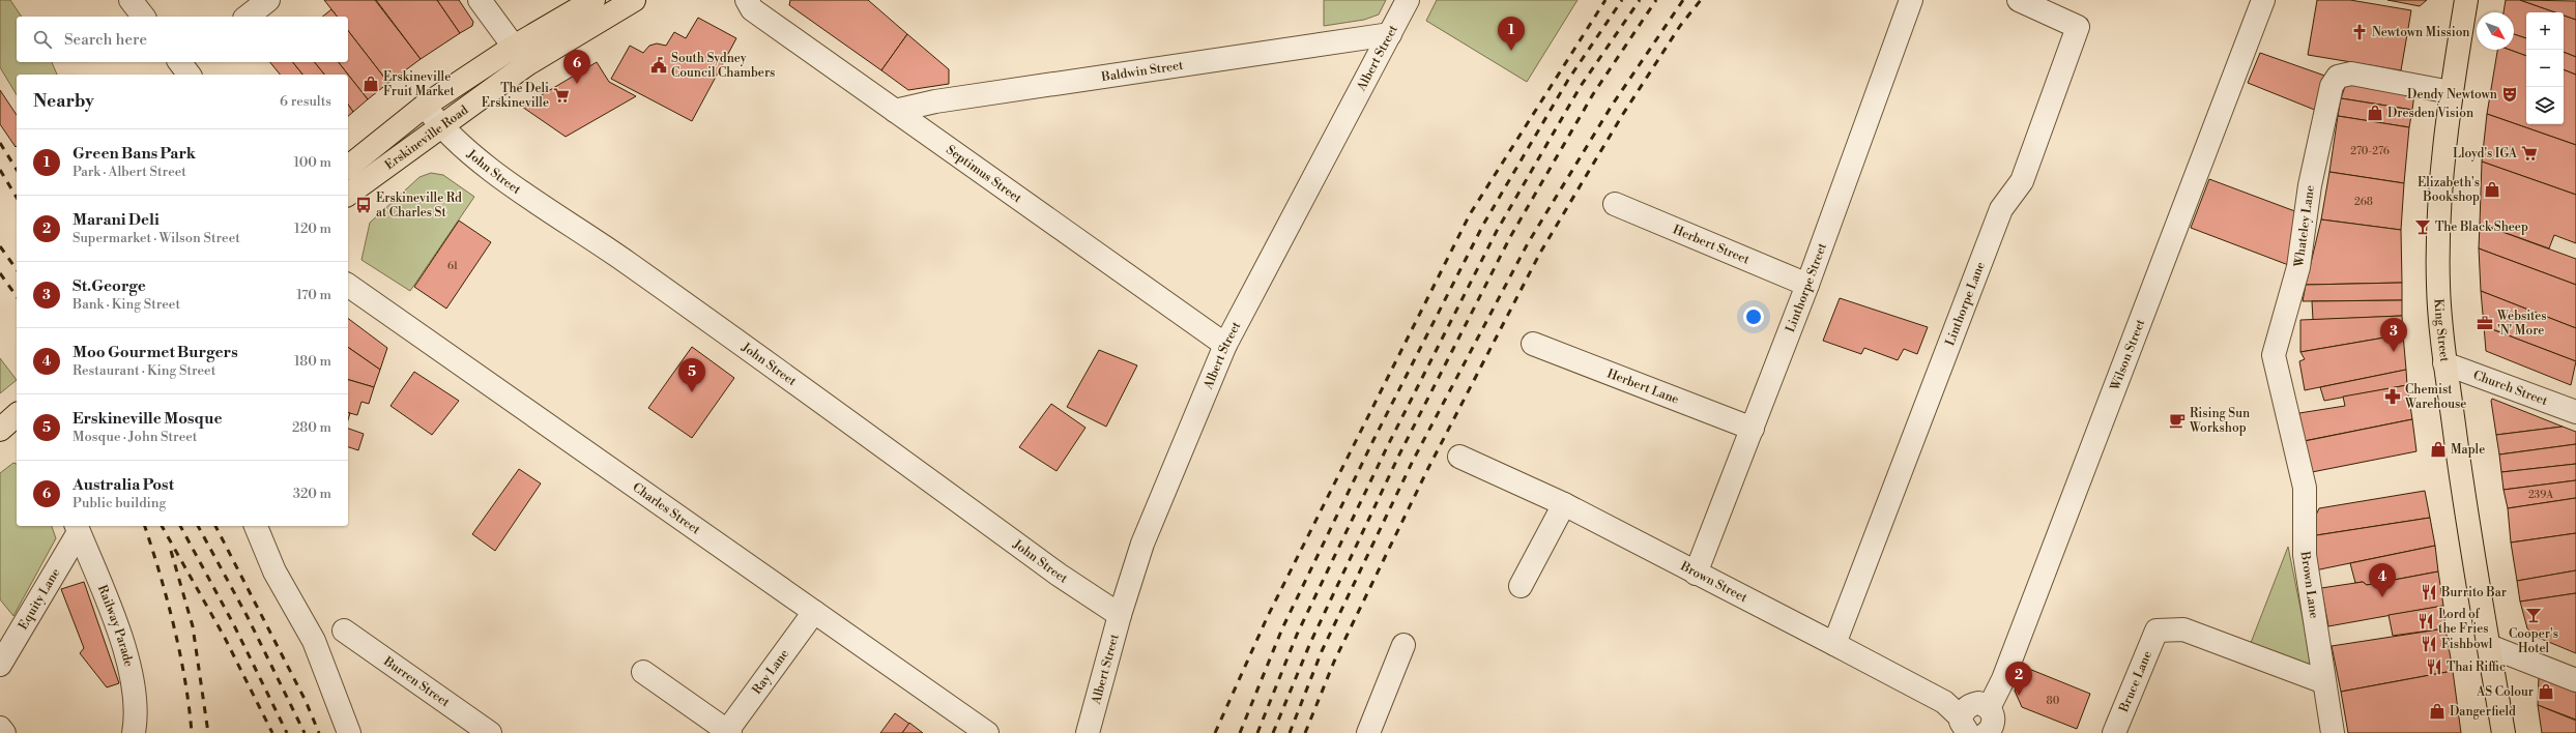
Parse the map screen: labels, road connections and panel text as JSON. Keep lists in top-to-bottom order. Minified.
{"streets":{"main road":["Erskineville Road","King Street"],"street":["Albert Street","Baldwin Street","John Street","Septimus Street","Whateley Lane","Herbert Street","Linthorpe Street","Linthorpe Lane","Wilson Street","Herbert Lane","Church Street","Charles Street","Brown Street","Brown Lane","Equity Lane","Railway Parade","Ray Lane","Bruce Lane","Burren Street"]},"crossings":[["Albert Street","Baldwin Street"],["Albert Street","John Street"],["Albert Street","Septimus Street"],["Baldwin Street","Septimus Street"],["Erskineville Road","John Street"],["Whateley Lane","King Street"],["Whateley Lane","Brown Lane"],["Herbert Street","Linthorpe Street"],["Linthorpe Street","Herbert Lane"],["Linthorpe Street","Brown Street"],["Linthorpe Lane","Brown Street"],["King Street","Church Street"],["Charles Street","Ray Lane"],["Brown Lane","Bruce Lane"],["Equity Lane","Railway Parade"]],"places":{"church":["Newtown Mission"],"public building":["South Sydney Council Chambers"],"shop":["Erskineville Fruit Market","Dresden Vision","Elizabeth's Bookshop","Maple","AS Colour","Dangerfield"],"theatre":["Dendy Newtown"],"supermarket":["The Deli Erskineville","Lloyd's IGA"],"bus stop":["Erskineville Rd at Charles St"],"bar":["The Black Sheep","Cooper's Hotel"],"office":["Websites 'N' More"],"pharmacy":["Chemist Warehouse"],"cafe":["Rising Sun Workshop"],"restaurant":["Burrito Bar","Lord of the Fries","Fishbowl","Thai Riffic"]},"house_numbers":["270-276","268","61","239A","80"],"north":"bottom right","page":{"map_buttons":["+","−"],"pins":["1","6","3","5","4","2"],"search":"Search here","heading":["Nearby","6 results"],"list":[{"mark":"1","name":"Green Bans Park","note":"Park · Albert Street","value":"100 m"},{"mark":"2","name":"Marani Deli","note":"Supermarket · Wilson Street","value":"120 m"},{"mark":"3","name":"St.George","note":"Bank · King Street","value":"170 m"},{"mark":"4","name":"Moo Gourmet Burgers","note":"Restaurant · King Street","value":"180 m"},{"mark":"5","name":"Erskineville Mosque","note":"Mosque · John Street","value":"280 m"},{"mark":"6","name":"Australia Post","note":"Public building","value":"320 m"}]}}
